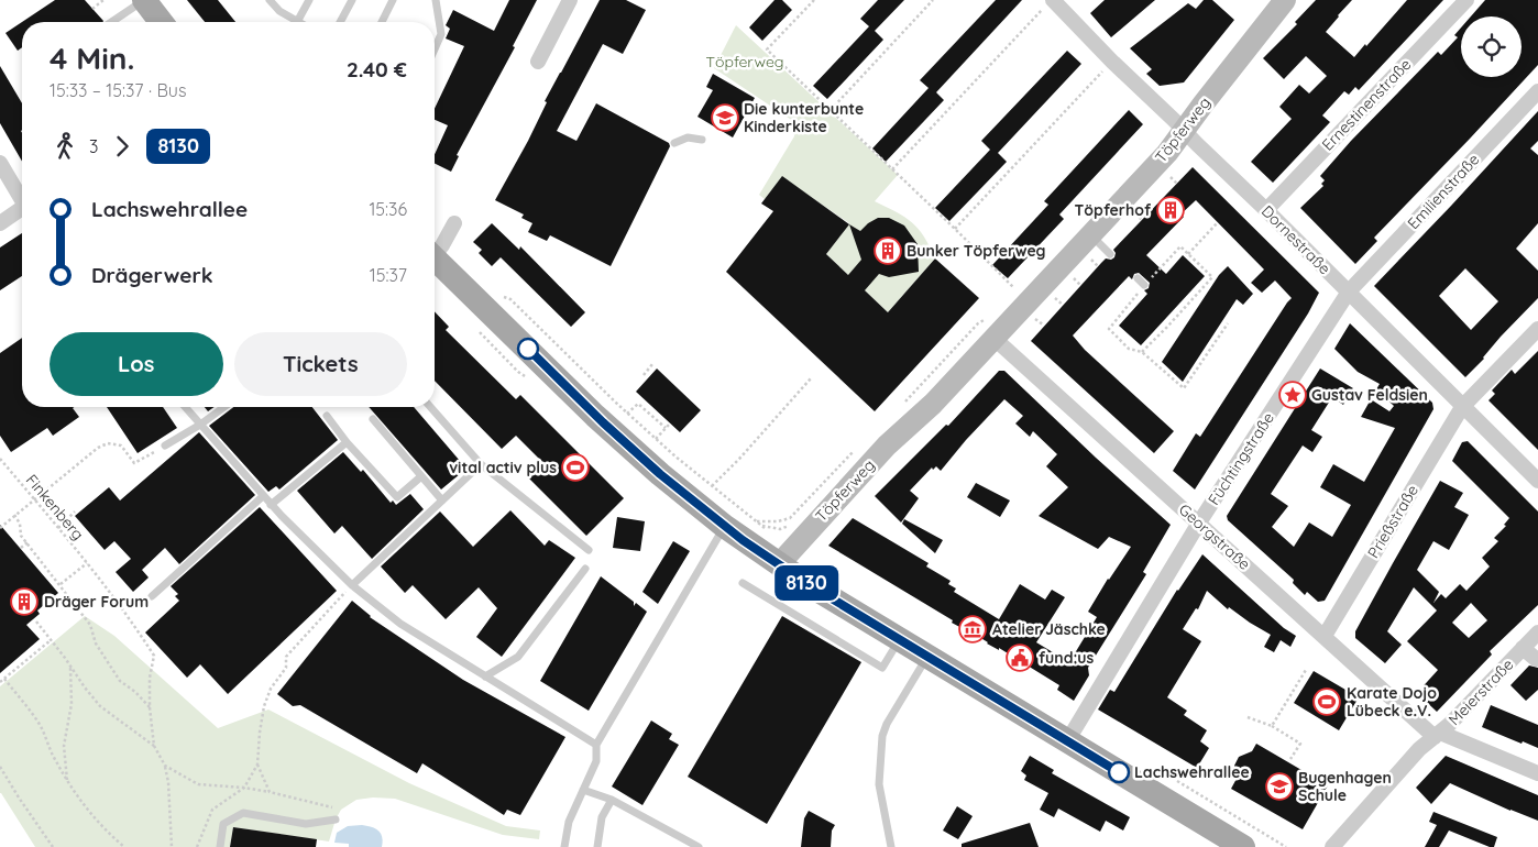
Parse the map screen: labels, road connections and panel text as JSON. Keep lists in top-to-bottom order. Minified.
{"streets":{"main road":["Töpferweg"],"street":["Ernestinenstraße","Emilienstraße","Dornestraße","Füchtingstraße","Prießstraße","Georgstraße","Meierstraße"],"path":["Finkenberg"]},"crossings":[["Ernestinenstraße","Dornestraße"],["Töpferweg","Dornestraße"],["Töpferweg","Georgstraße"],["Emilienstraße","Dornestraße"],["Emilienstraße","Füchtingstraße"],["Dornestraße","Füchtingstraße"],["Dornestraße","Prießstraße"],["Füchtingstraße","Georgstraße"],["Prießstraße","Georgstraße"],["Georgstraße","Meierstraße"]],"parks":["Töpferweg"],"places":{"school or university":["Die kunterbunte Kinderkiste","Bugenhagen Schule"],"building":["Töpferhof","Bunker Töpferweg","Dräger Forum"],"place":["Gustav Feldsien"],"sports":["vital activ plus","Karate Dojo Lübeck e.V."],"museum":["Atelier Jäschke"],"public building":["fund:us"],"other":["Lachswehrallee"]},"lines":["bus line 8130"],"page":{"on_map":"8130","heading":["4 Min.","15:33 – 15:37 · Bus","2.40 €"],"legs":["3","8130"],"list":[{"name":"Lachswehrallee","value":"15:36"},{"name":"Drägerwerk","value":"15:37"}],"buttons":["Los","Tickets"]}}
